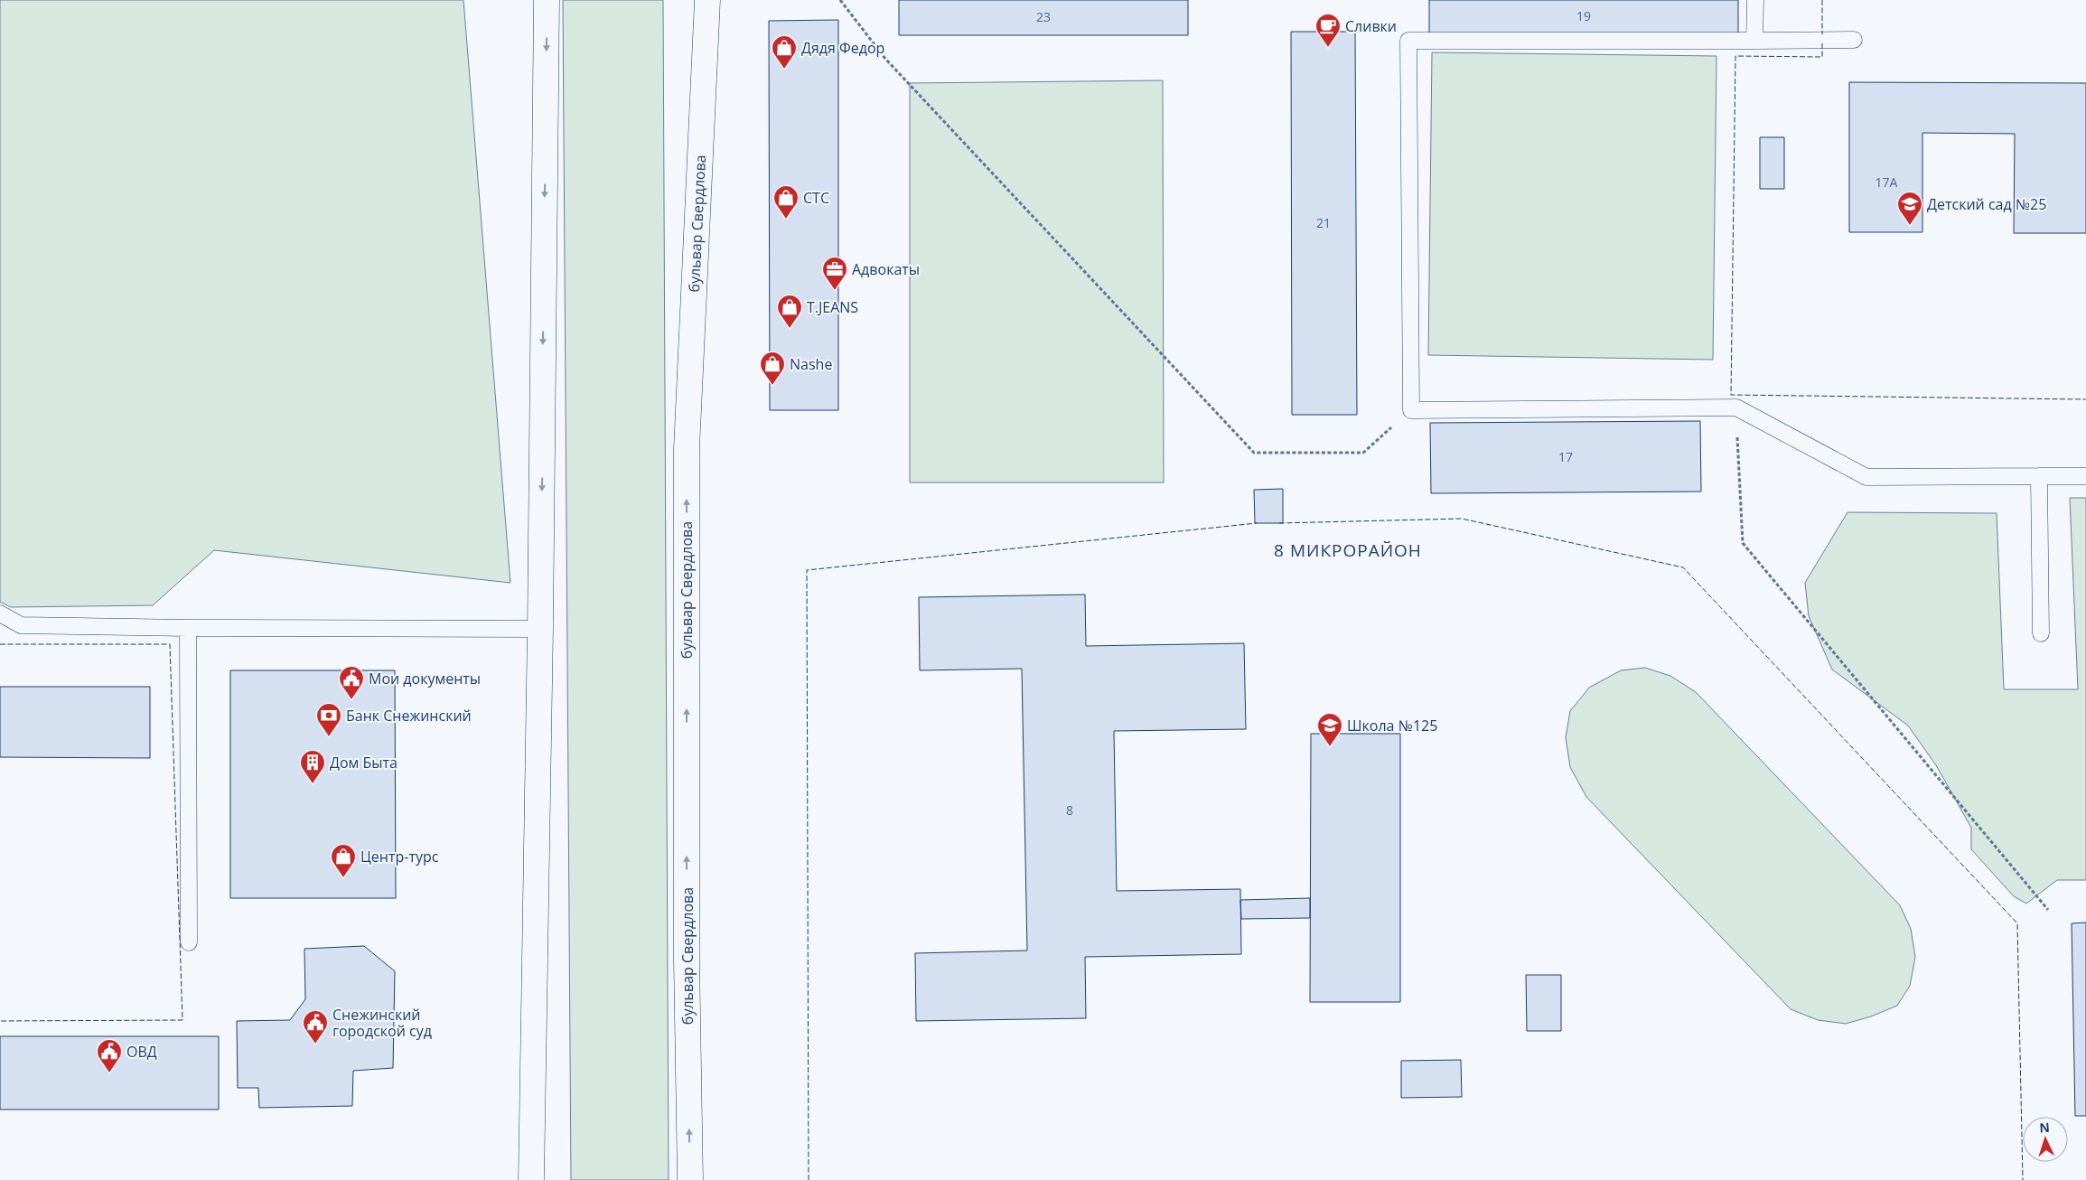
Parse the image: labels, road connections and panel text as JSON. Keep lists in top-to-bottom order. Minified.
{"streets":{"street":["бульвар Свердлова"]},"districts":["8 МИКРОРАЙОН"],"places":{"cafe":["Сливки"],"shop":["Дядя Федор","СТС","T.JEANS","Nashe","Центр-турс"],"school or university":["Детский сад №25","Школа №125"],"office":["Адвокаты"],"public building":["Мои документы","Снежинский городской суд","ОВД"],"bank":["Банк Снежинский"],"building":["Дом Быта"]},"house_numbers":["19","23","17А","21","17","8"],"north":"top"}
